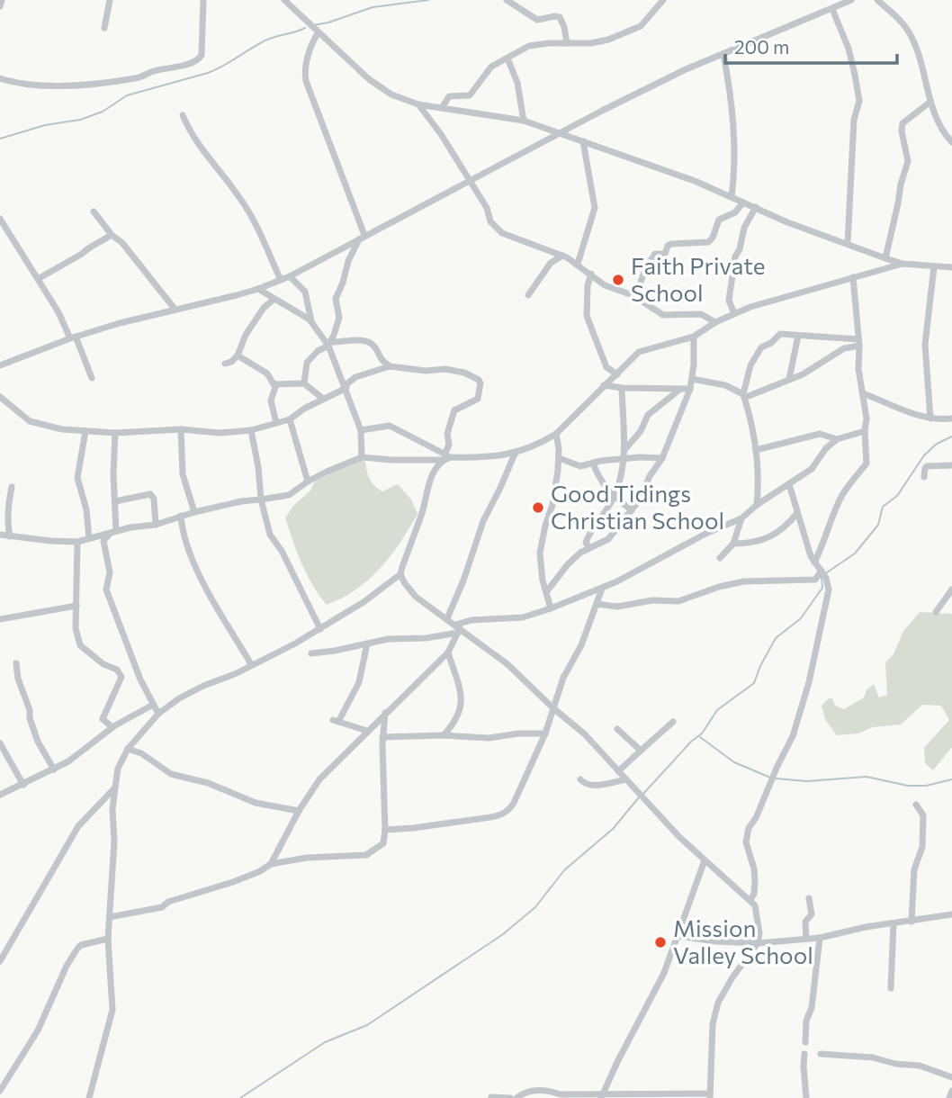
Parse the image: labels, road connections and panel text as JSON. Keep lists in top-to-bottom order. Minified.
{"places":["Faith Private School","Good Tidings Christian School","Mission Valley School"],"scale_bar":"200 m"}
